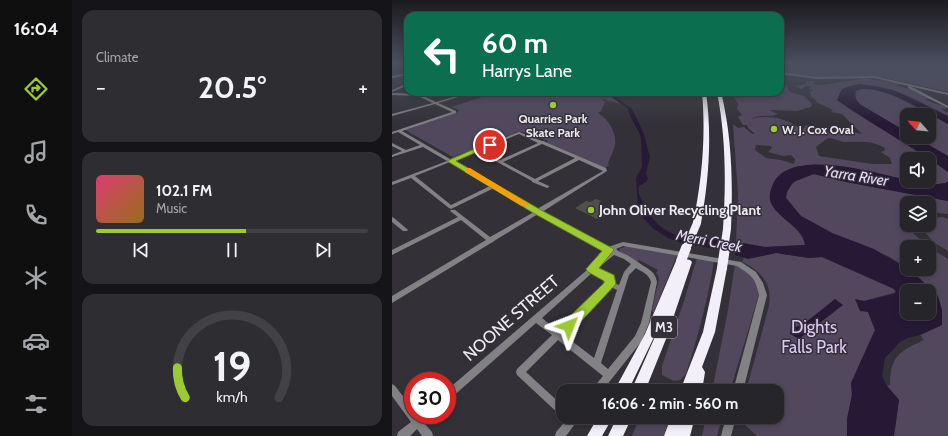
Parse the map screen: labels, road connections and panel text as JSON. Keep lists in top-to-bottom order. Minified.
{"streets":{"highway":["M3"],"street":["NOONE STREET"]},"water":["Yarra River","Merri Creek"],"parks":["Dights Falls Park"],"places":["Quarries Park Skate Park","W. J. Cox Oval","John Oliver Recycling Plant"],"north":"top left","page":{"tabs":"16:04","tile":"Climate","turn":["60 m","Harrys Lane"],"heat":["−","20.5°","+"],"map_buttons":["+","−"],"song":["102.1 FM","Music"],"limit":"30","trip":"16:06 · 2 min · 560 m","gauge":["19","km/h"]}}
